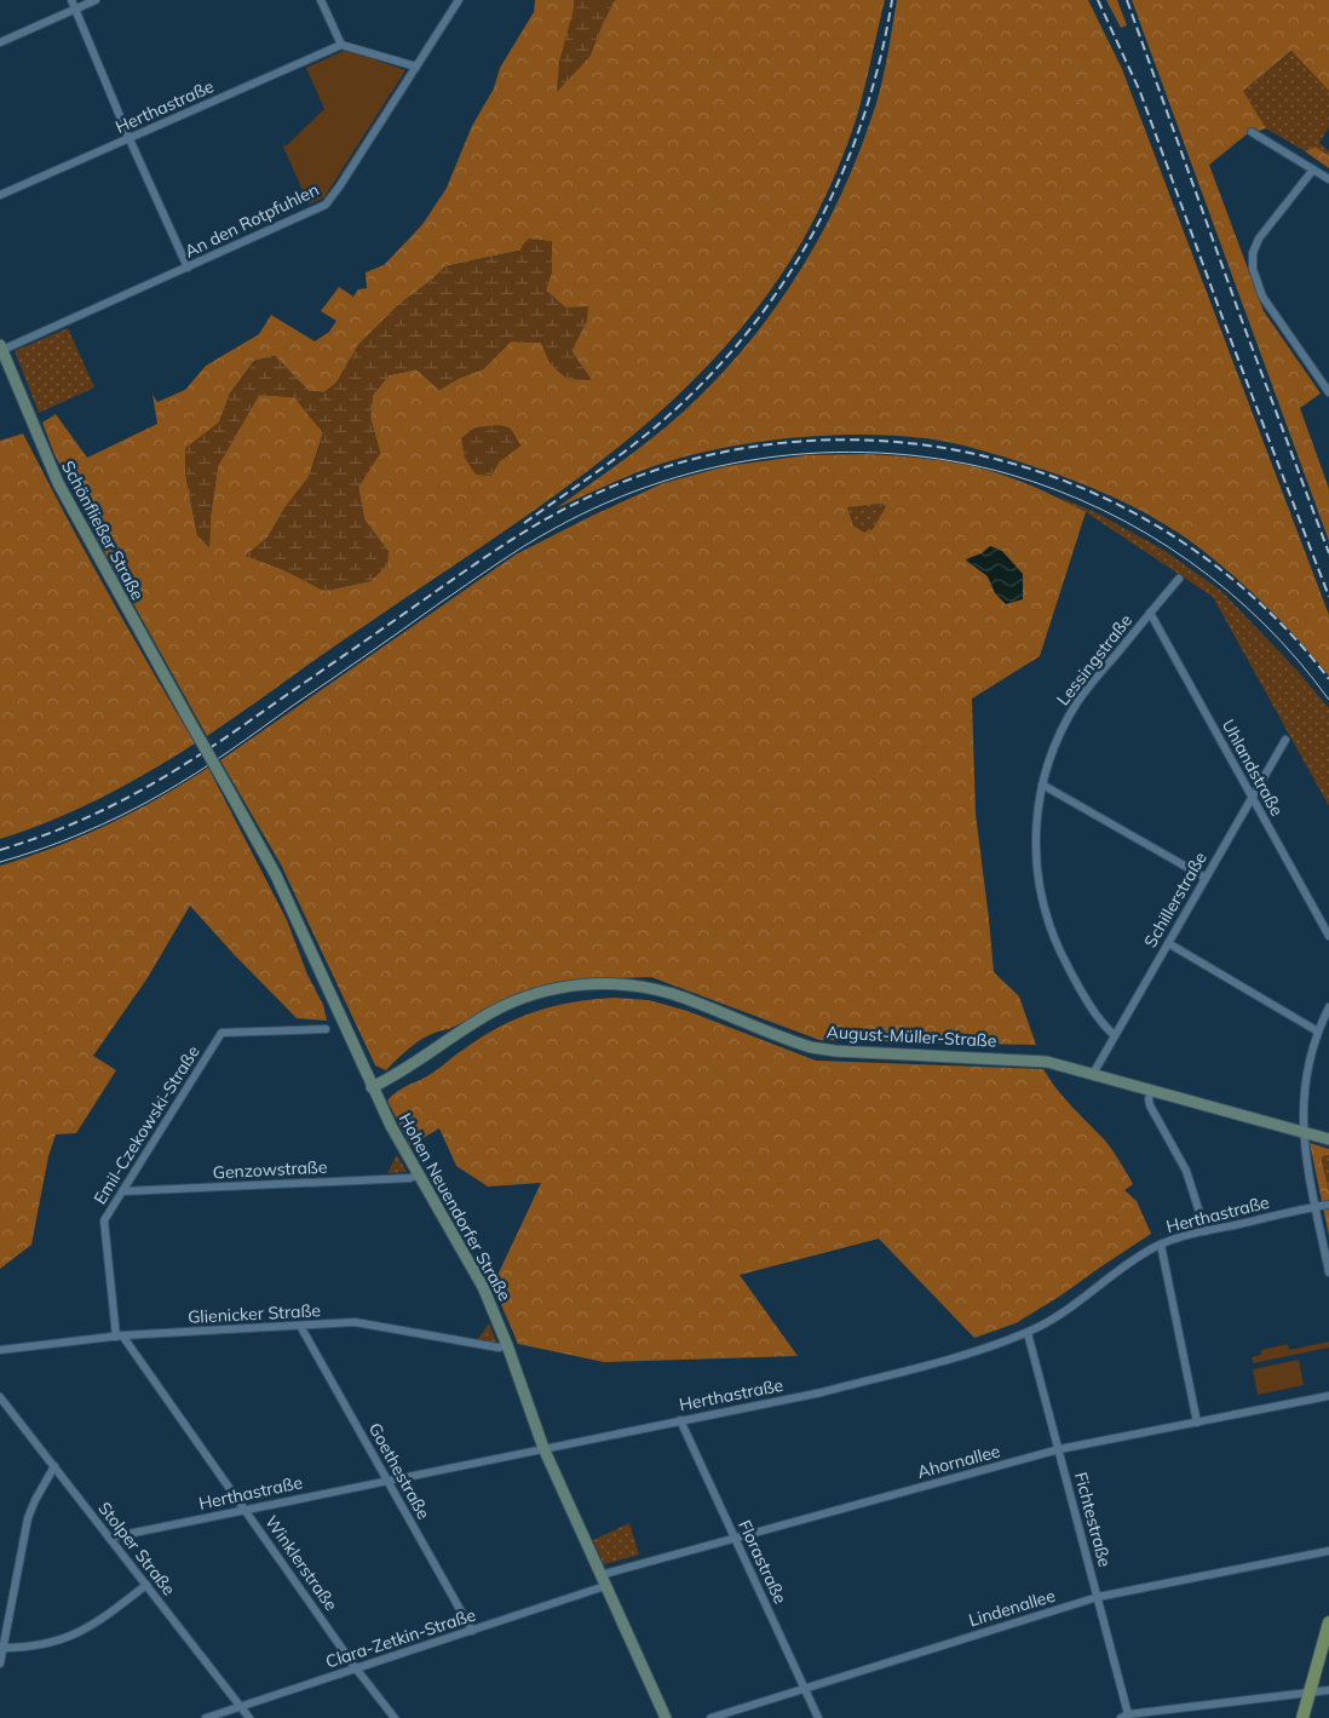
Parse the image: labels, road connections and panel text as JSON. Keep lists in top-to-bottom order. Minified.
{"streets":{"main road":["Schönfließer Straße","August-Müller-Straße","Hohen Neuendorfer Straße"],"street":["Herthastraße","An den Rotpfuhlen","Lessingstraße","Uhlandstraße","Schillerstraße","Emil-Czekowski-Straße","Genzowstraße","Glienicker Straße","Ahornallee","Goethestraße","Fichtestraße","Stolper Straße","Florastraße","Winklerstraße","Lindenallee","Clara-Zetkin-Straße"]},"crossings":[["Herthastraße","Hohen Neuendorfer Straße"],["Herthastraße","Goethestraße"],["Herthastraße","Fichtestraße"],["Herthastraße","Stolper Straße"],["Herthastraße","Florastraße"],["Herthastraße","Winklerstraße"],["An den Rotpfuhlen","Schönfließer Straße"],["Schönfließer Straße","Hohen Neuendorfer Straße"],["Lessingstraße","Uhlandstraße"],["Lessingstraße","Schillerstraße"],["Uhlandstraße","Schillerstraße"],["Schillerstraße","August-Müller-Straße"],["August-Müller-Straße","Hohen Neuendorfer Straße"],["Emil-Czekowski-Straße","Genzowstraße"],["Emil-Czekowski-Straße","Glienicker Straße"],["Emil-Czekowski-Straße","Winklerstraße"],["Genzowstraße","Hohen Neuendorfer Straße"],["Hohen Neuendorfer Straße","Glienicker Straße"],["Hohen Neuendorfer Straße","Ahornallee"],["Hohen Neuendorfer Straße","Clara-Zetkin-Straße"],["Glienicker Straße","Goethestraße"],["Glienicker Straße","Winklerstraße"],["Ahornallee","Fichtestraße"],["Ahornallee","Florastraße"],["Goethestraße","Clara-Zetkin-Straße"],["Fichtestraße","Lindenallee"],["Stolper Straße","Clara-Zetkin-Straße"],["Florastraße","Lindenallee"],["Winklerstraße","Clara-Zetkin-Straße"]]}
